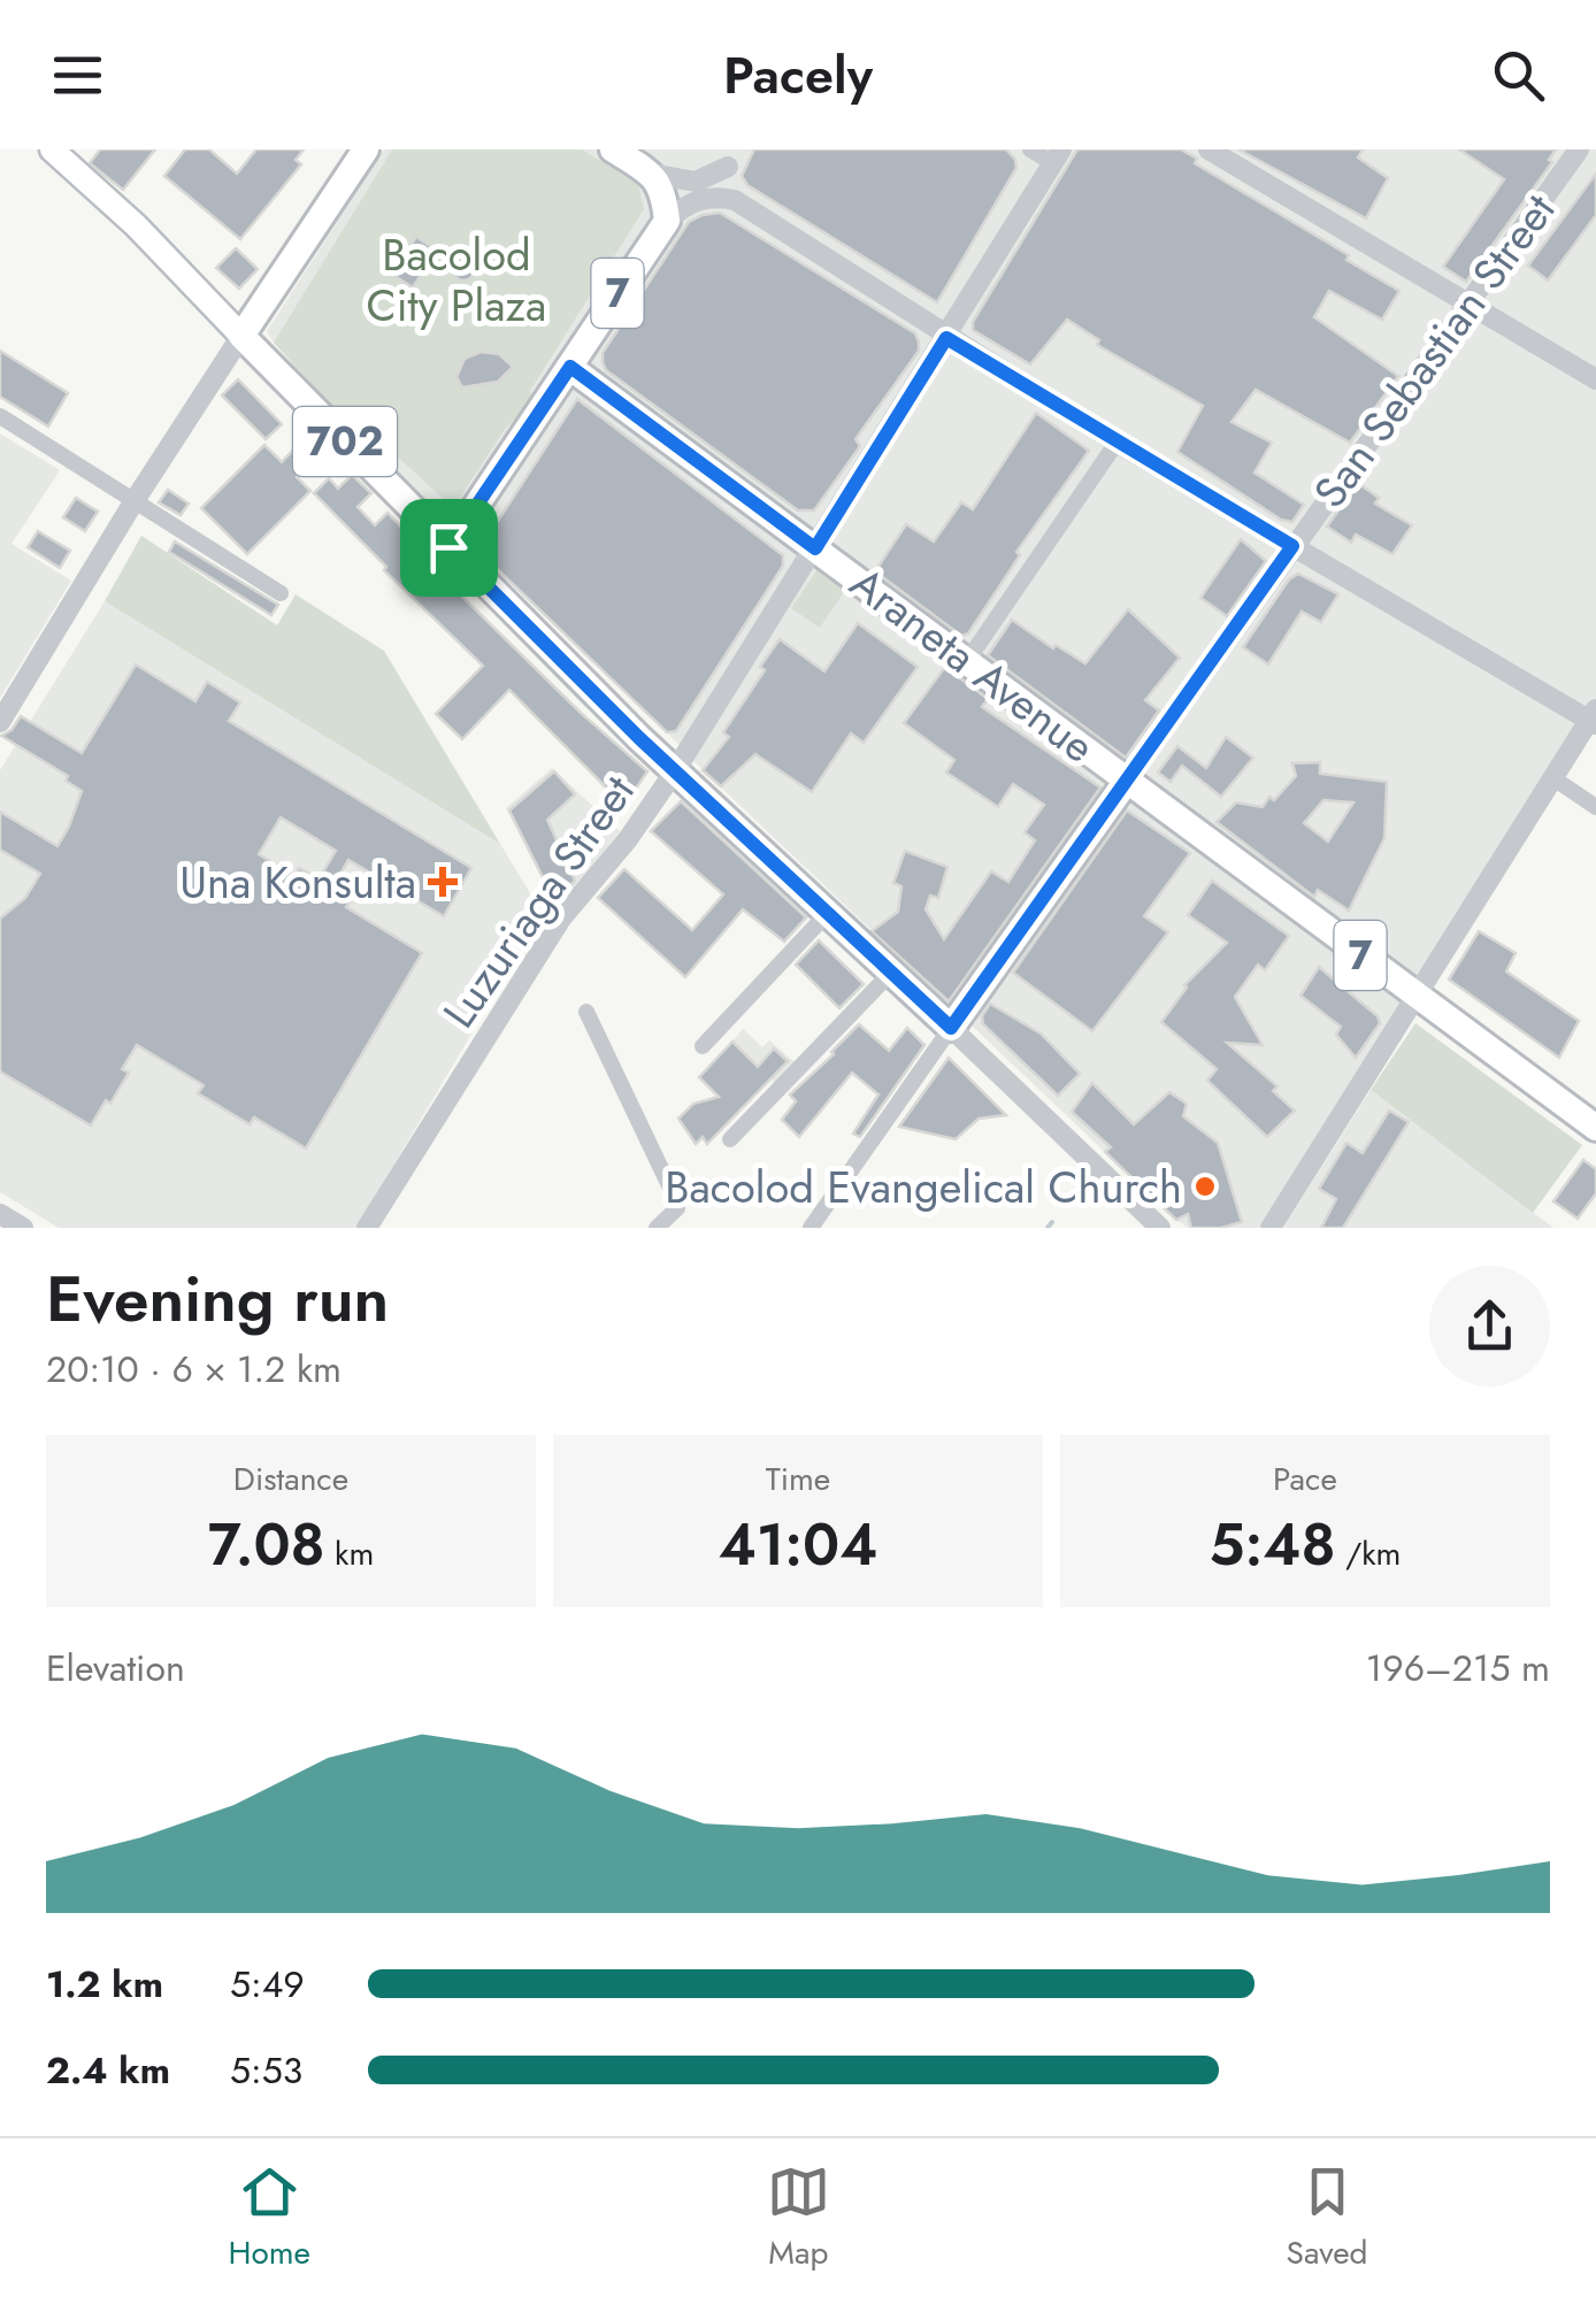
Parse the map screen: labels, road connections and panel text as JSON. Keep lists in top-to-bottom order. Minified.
{"streets":{"main road":["7","San Sebastian Street","702","Araneta Avenue"],"street":["Luzuriaga Street"]},"crossings":[["7","Araneta Avenue"],["San Sebastian Street","Araneta Avenue"],["Araneta Avenue","Luzuriaga Street"]],"parks":["Bacolod City Plaza"],"places":{"health":["Una Konsulta"],"other":["Bacolod Evangelical Church"]},"page":{"header":"Pacely","heading":["Evening run","20:10 · 6 × 1.2 km"],"stats":[["Distance","7.08 km"],["Time","41:04"],["Pace","5:48 /km"]],"chart":["Elevation","196–215 m"],"list":[{"name":"1.2 km","note":"5:49"},{"name":"2.4 km","note":"5:53"}],"tabs":["Home","Map","Saved"]}}
